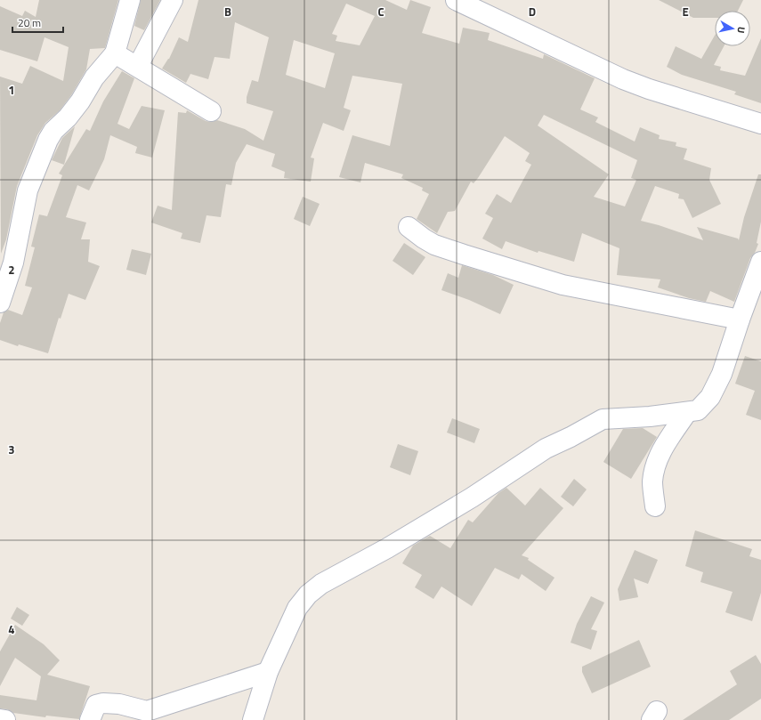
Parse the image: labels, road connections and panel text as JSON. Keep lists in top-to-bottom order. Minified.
{"scale_bar":"20 m","north":"right","grid":{"columns":["B","C","D","E"],"rows":["1","2","3","4"]}}
